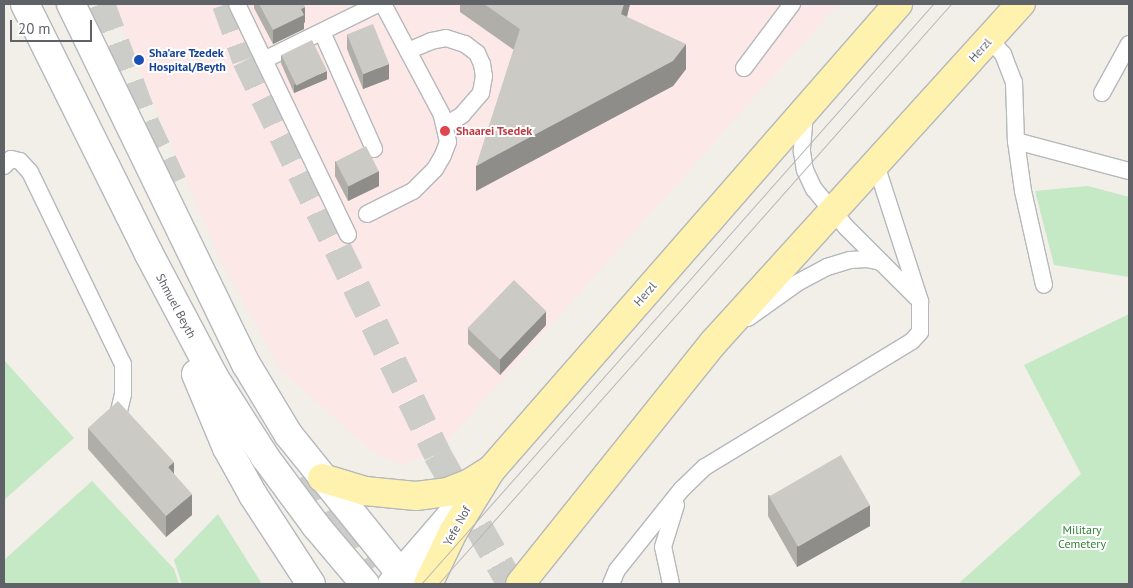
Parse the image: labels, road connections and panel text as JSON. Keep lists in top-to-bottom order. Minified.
{"streets":{"main road":["Herzl","Yefe Nof"],"street":["Shmuel Beyth"]},"crossings":[["Herzl","Yefe Nof"]],"parks":["Military Cemetery"],"places":["Sha'are Tzedek Hospital/Beyth","Shaarei Tsedek"],"scale_bar":"20 m"}
